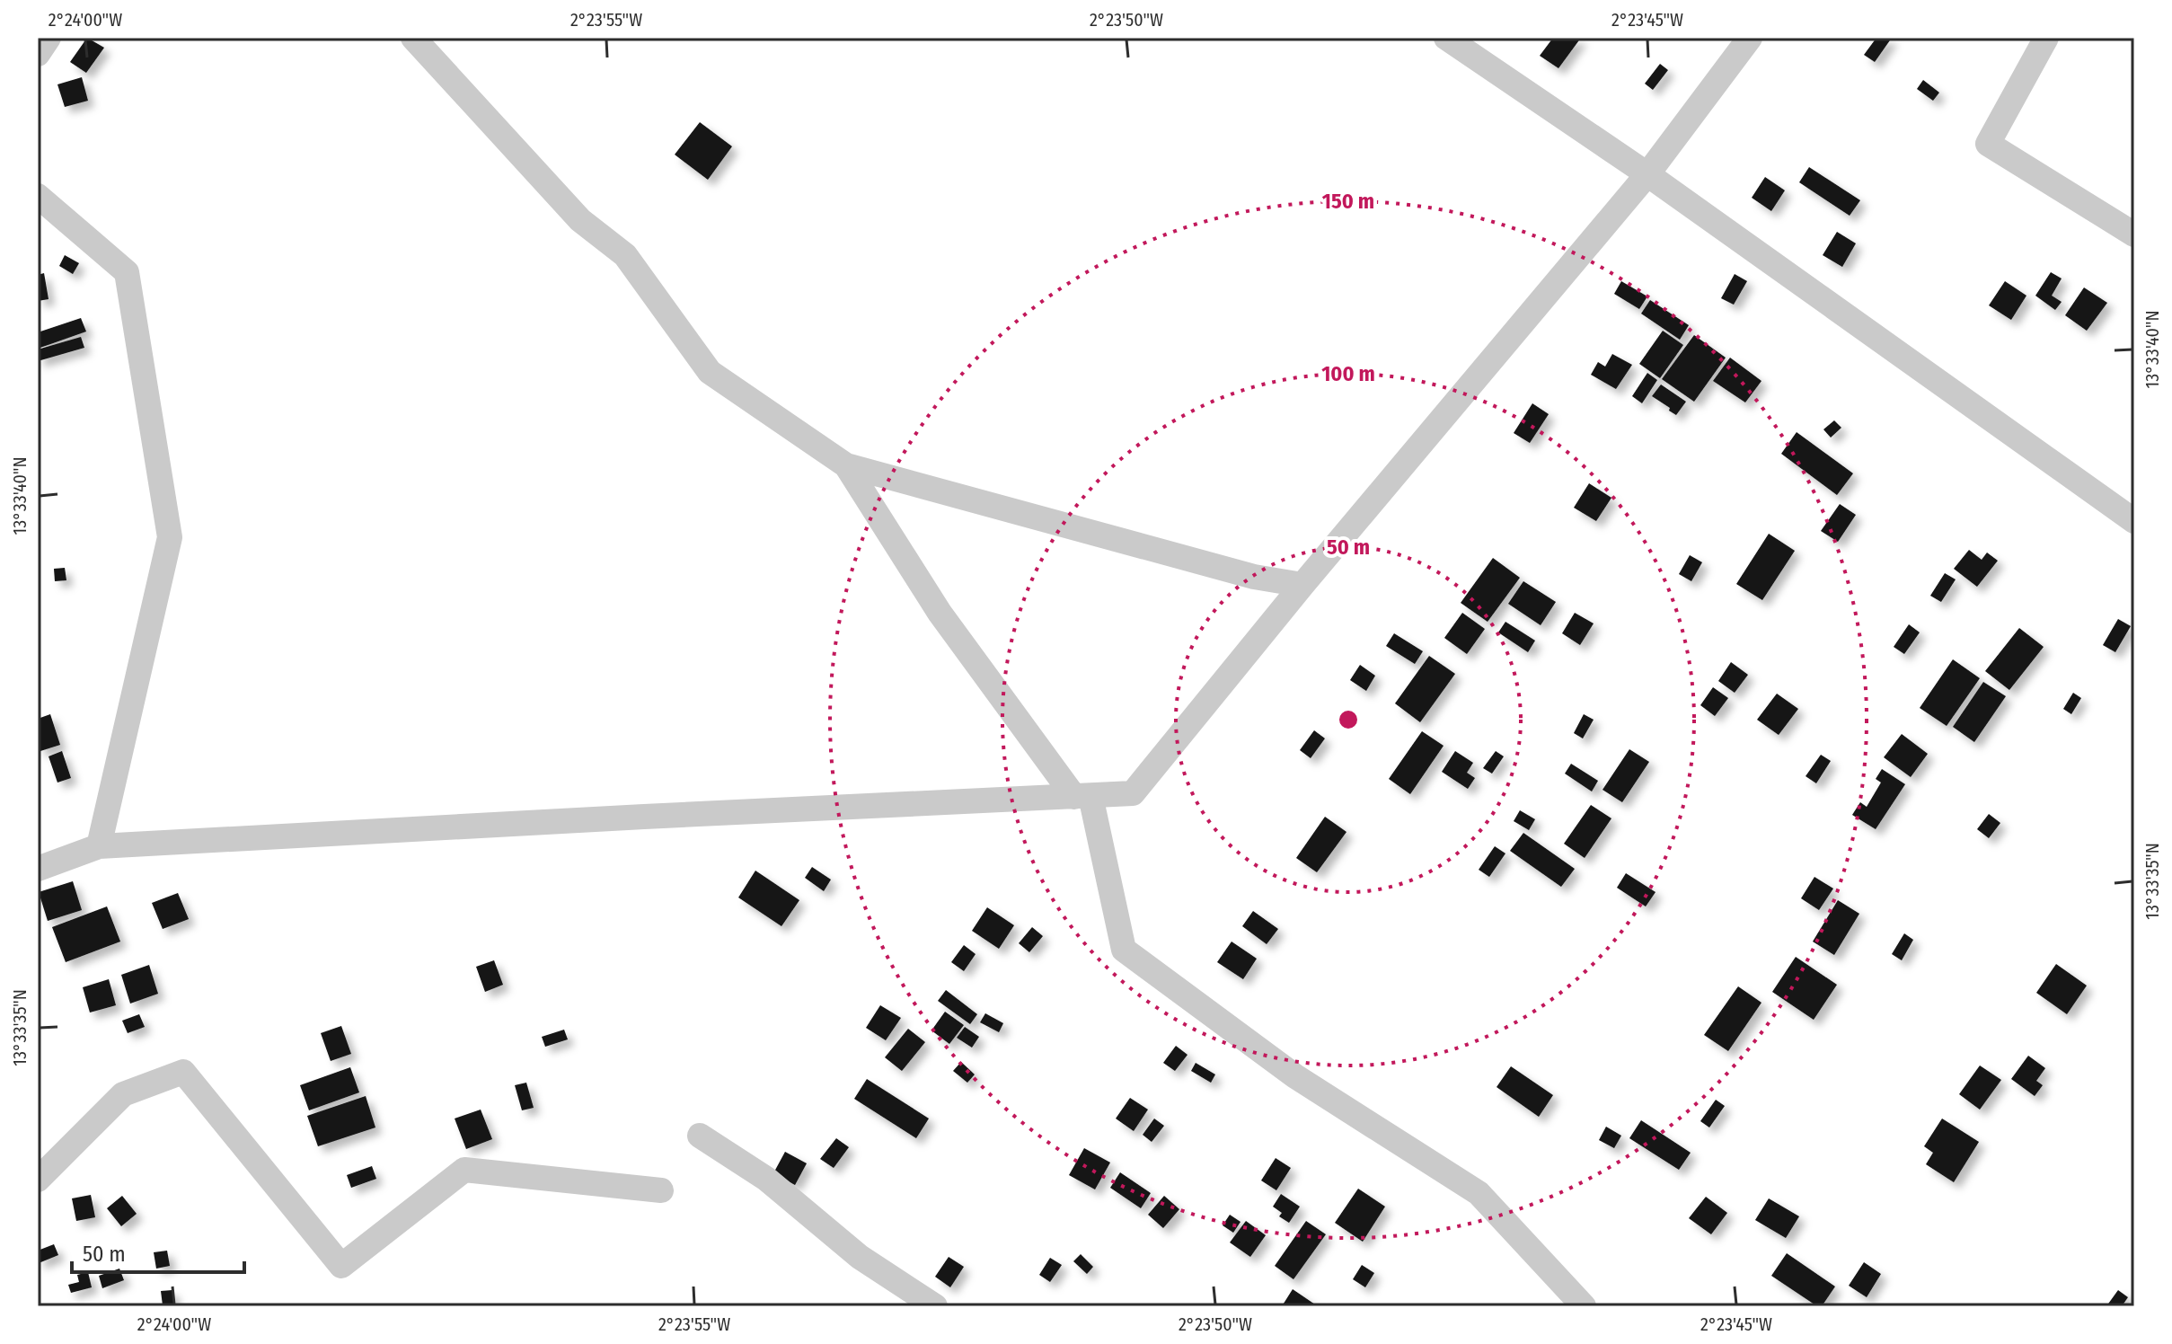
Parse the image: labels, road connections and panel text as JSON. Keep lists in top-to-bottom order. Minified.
{"scale_bar":"50 m","coordinates":["2°24'00\"W","2°23'55\"W","2°23'50\"W","2°23'45\"W","13°33'40\"N","13°33'35\"N"],"rings":["150 m","100 m","50 m"]}
